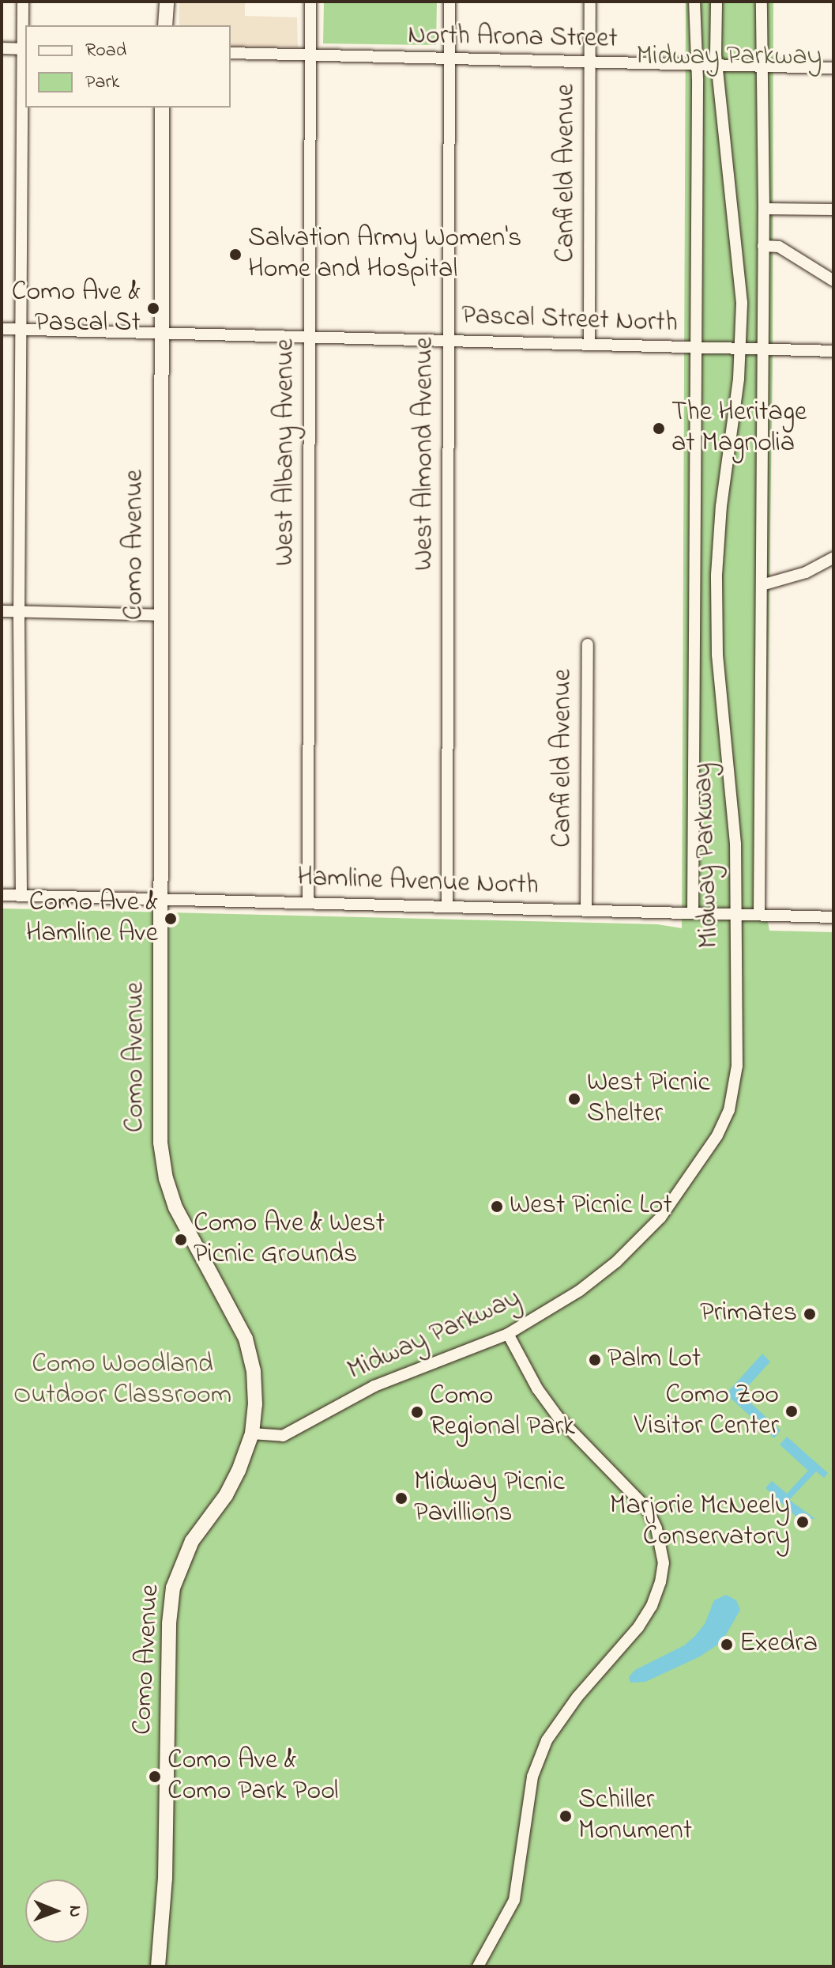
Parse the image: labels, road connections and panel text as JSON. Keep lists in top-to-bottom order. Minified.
{"streets":{"main road":["Como Avenue"],"street":["North Arona Street","Canfield Avenue","Pascal Street North","West Albany Avenue","West Almond Avenue","Midway Parkway","Hamline Avenue North"]},"crossings":[["North Arona Street","Canfield Avenue"],["North Arona Street","West Albany Avenue"],["North Arona Street","West Almond Avenue"],["North Arona Street","Midway Parkway"],["Canfield Avenue","Pascal Street North"],["Canfield Avenue","Hamline Avenue North"],["Pascal Street North","West Albany Avenue"],["Pascal Street North","West Almond Avenue"],["Pascal Street North","Como Avenue"],["Pascal Street North","Midway Parkway"],["West Albany Avenue","Hamline Avenue North"],["West Almond Avenue","Hamline Avenue North"],["Como Avenue","Midway Parkway"],["Como Avenue","Hamline Avenue North"],["Midway Parkway","Hamline Avenue North"]],"parks":["Midway Parkway","Como Woodland Outdoor Classroom"],"places":["Salvation Army Women's Home and Hospital","Como Ave & Pascal St","The Heritage at Magnolia","Como Ave & Hamline Ave","West Picnic Shelter","West Picnic Lot","Como Ave & West Picnic Grounds","Primates","Palm Lot","Como Zoo Visitor Center","Como Regional Park","Midway Picnic Pavillions","Marjorie McNeely Conservatory","Exedra","Como Ave & Como Park Pool","Schiller Monument"],"legend":["Road","Park"],"north":"right"}
